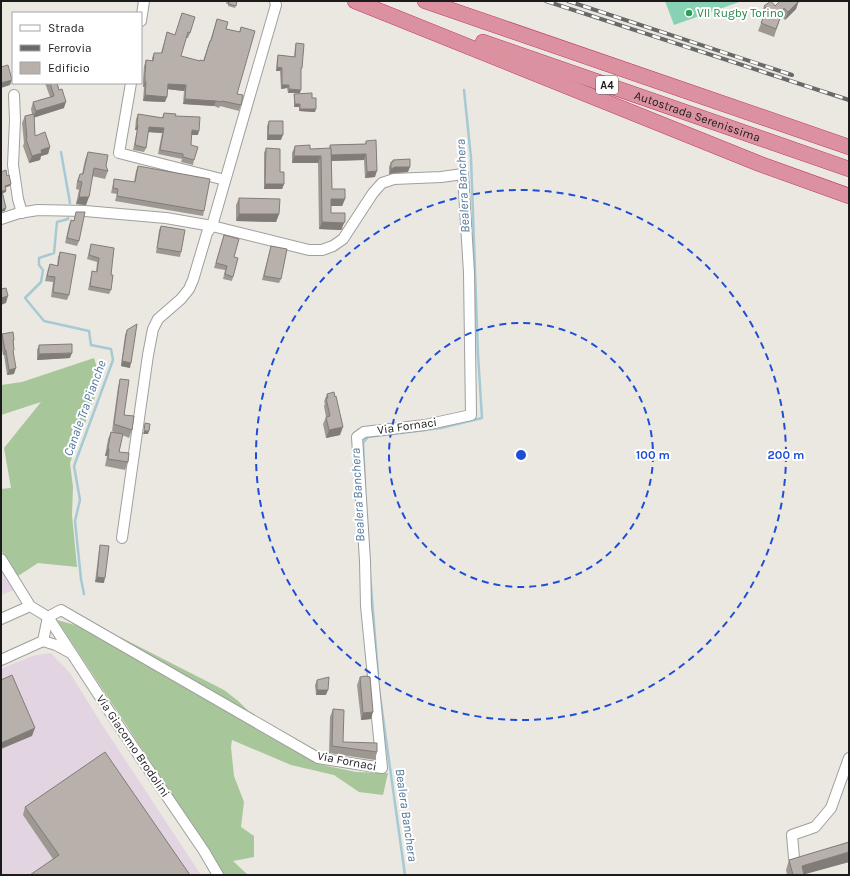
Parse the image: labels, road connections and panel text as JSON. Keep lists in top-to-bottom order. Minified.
{"streets":{"highway":["A4","Autostrada Serenissima"],"street":["Via Fornaci","Via Giacomo Brodolini"]},"crossings":[["Via Fornaci","Via Giacomo Brodolini"]],"water":["Bealera Banchera","Canale Tra Pianche"],"places":["VII Rugby Torino"],"legend":["Strada","Ferrovia","Edificio"],"rings":["100 m","200 m"]}
